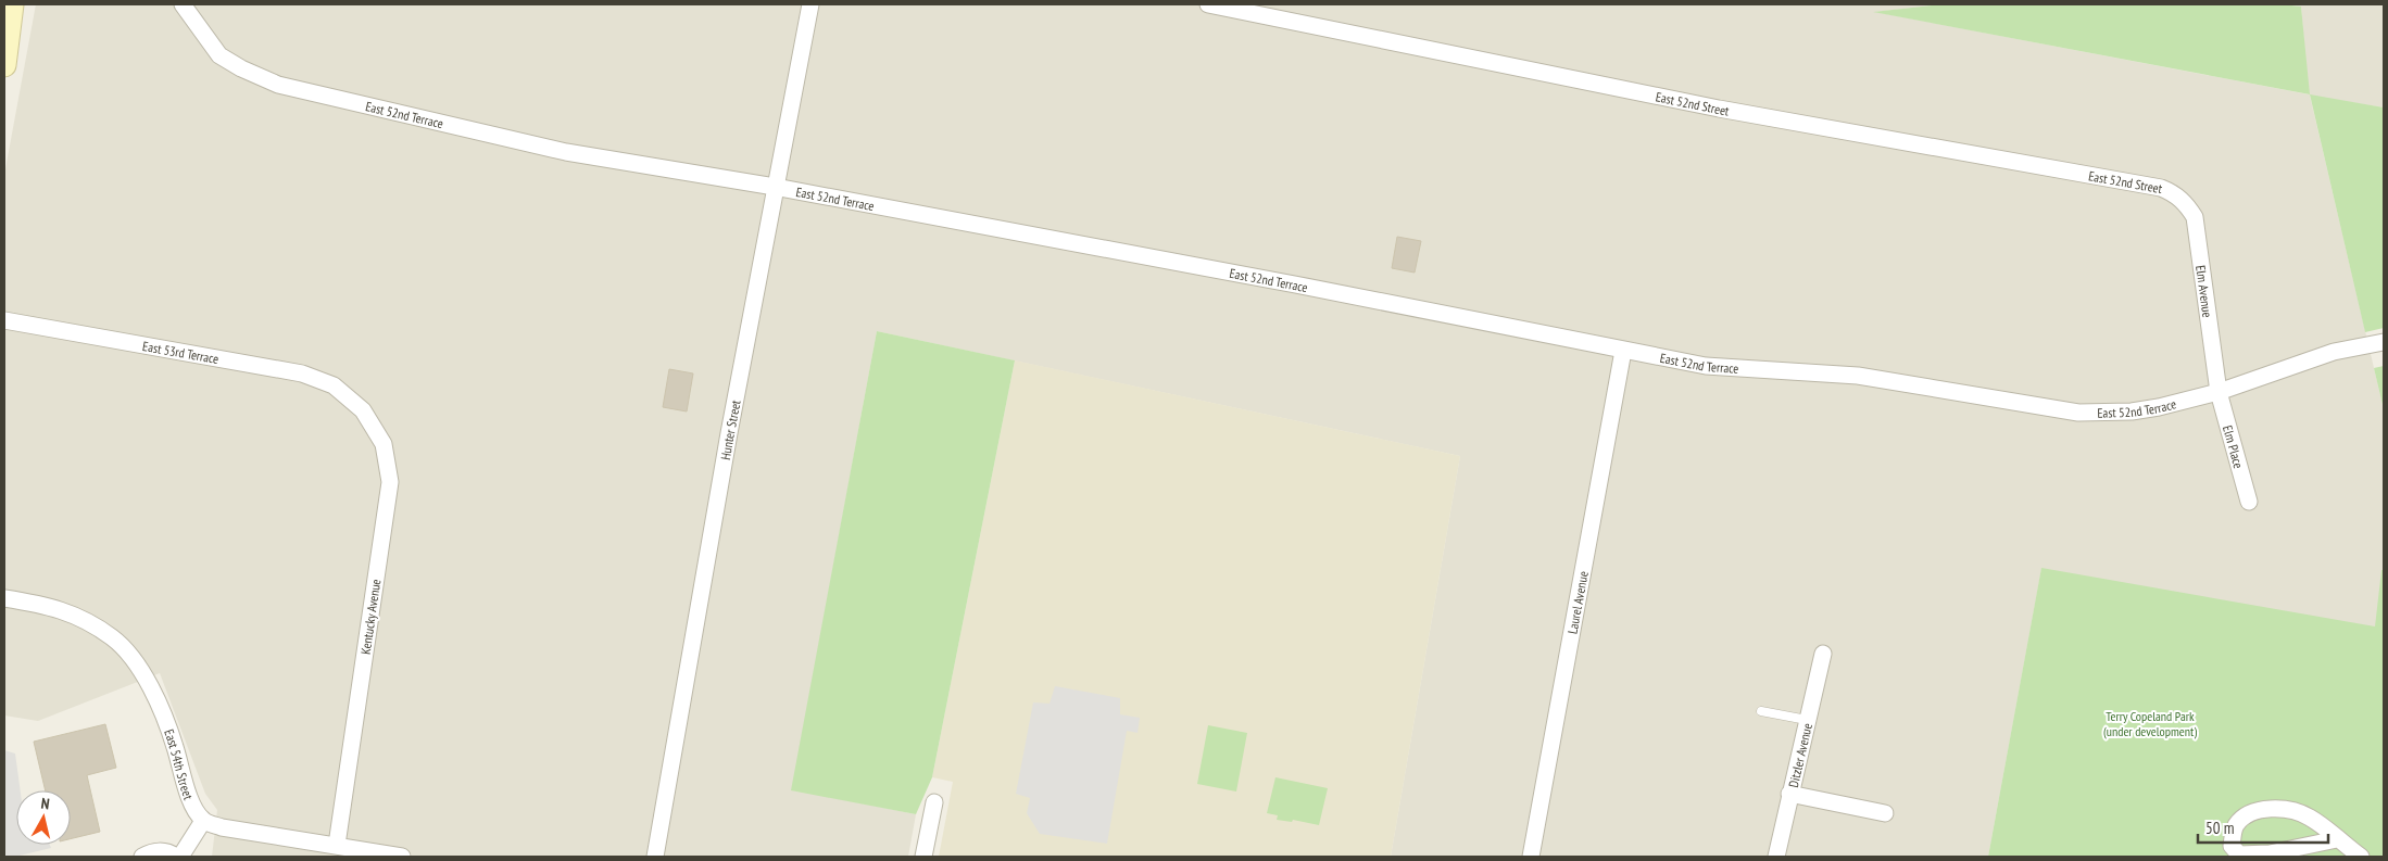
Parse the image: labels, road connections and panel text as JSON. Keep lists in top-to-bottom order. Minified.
{"streets":{"street":["East 52nd Street","East 52nd Terrace","Elm Avenue","East 53rd Terrace","Hunter Street","Elm Place","Laurel Avenue","Kentucky Avenue","Ditzler Avenue","East 54th Street"]},"crossings":[["East 52nd Street","Elm Avenue"],["East 52nd Terrace","Elm Avenue"],["East 52nd Terrace","Hunter Street"],["East 52nd Terrace","Elm Place"],["East 52nd Terrace","Laurel Avenue"],["Elm Avenue","Elm Place"],["East 53rd Terrace","Kentucky Avenue"]],"parks":["Terry Copeland Park (under development)"],"scale_bar":"50 m","north":"top"}
